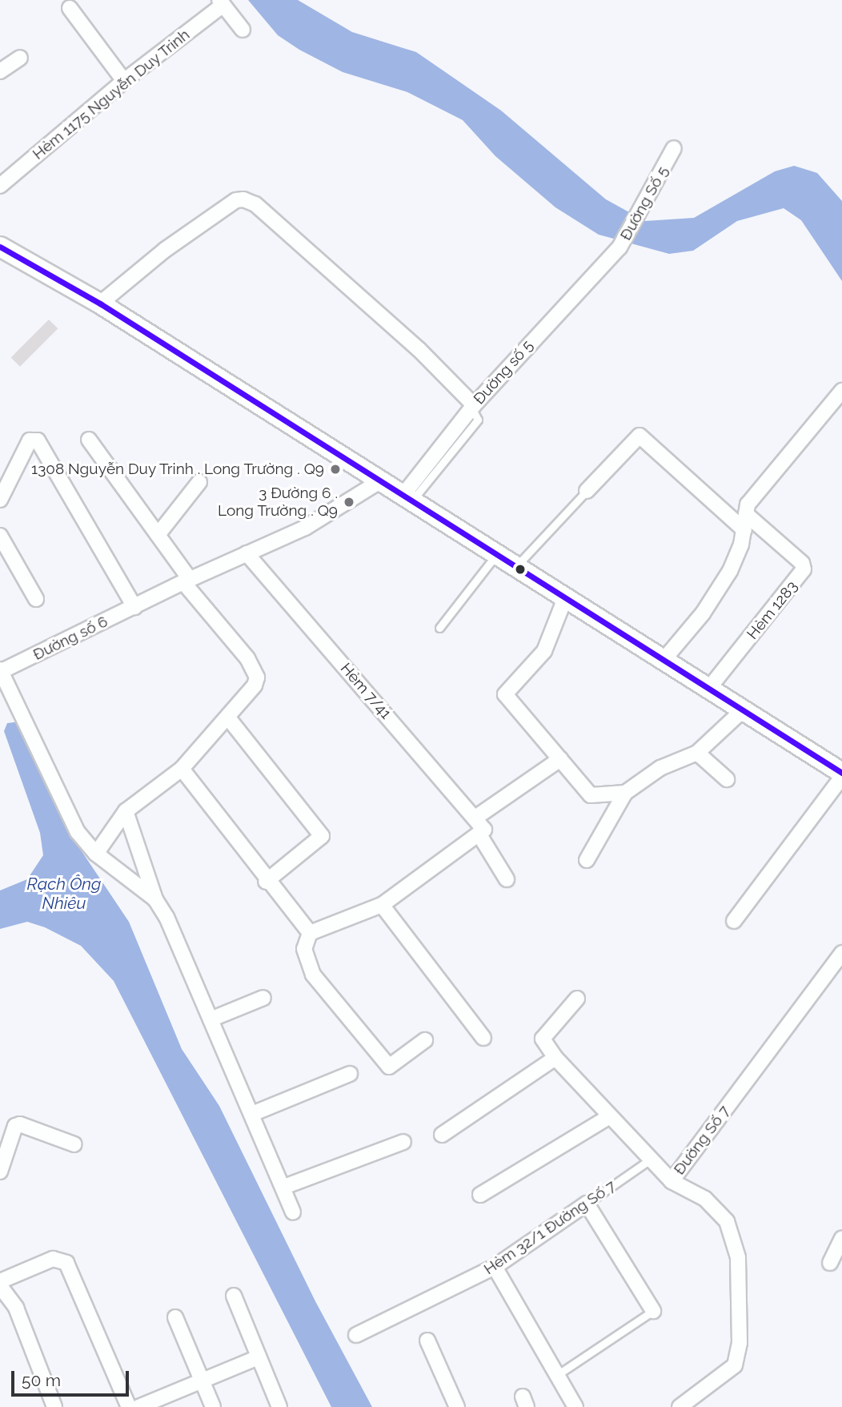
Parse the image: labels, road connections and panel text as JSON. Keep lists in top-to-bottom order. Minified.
{"streets":{"street":["Hẻm 1175 Nguyễn Duy Trinh","Đường Số 5","Đường số 5","Hẻm 1283","Đường số 6","Hẻm 7/41","Đường Số 7","Hẻm 32/1 Đường Số 7"]},"crossings":[["Đường Số 5","Đường số 5"],["Đường số 6","Hẻm 7/41"]],"water":["Rạch Ông Nhiêu"],"places":["1308 Nguyễn Duy Trinh . Long Trường . Q9","3 Đường 6 . Long Trường . Q9"],"scale_bar":"50 m"}
